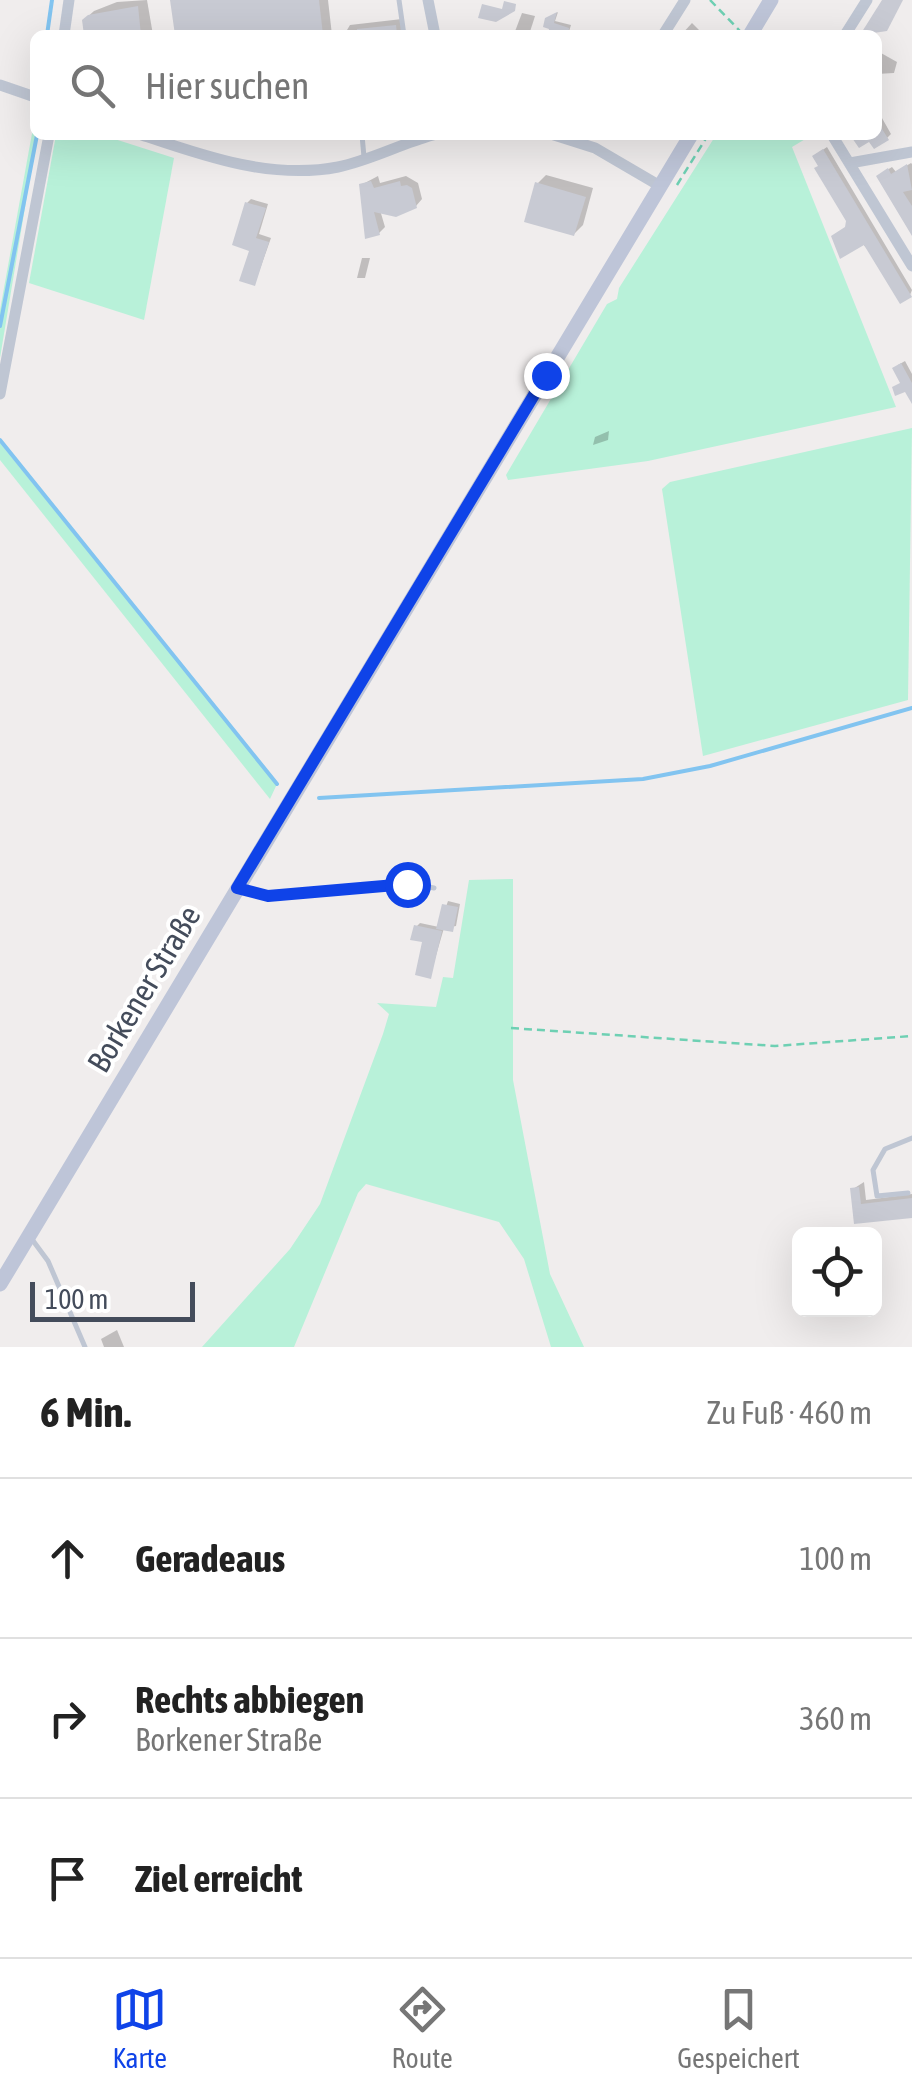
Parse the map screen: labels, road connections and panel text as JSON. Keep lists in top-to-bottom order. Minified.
{"streets":{"main road":["Borkener Straße"]},"scale_bar":"100 m","page":{"search":"Hier suchen","scale":"100 m","heading":["6 Min.","Zu Fuß · 460 m"],"list":[["Geradeaus","100 m"],["Rechts abbiegen","Borkener Straße","360 m"],"Ziel erreicht"],"nav":["Karte","Route","Gespeichert"]}}
